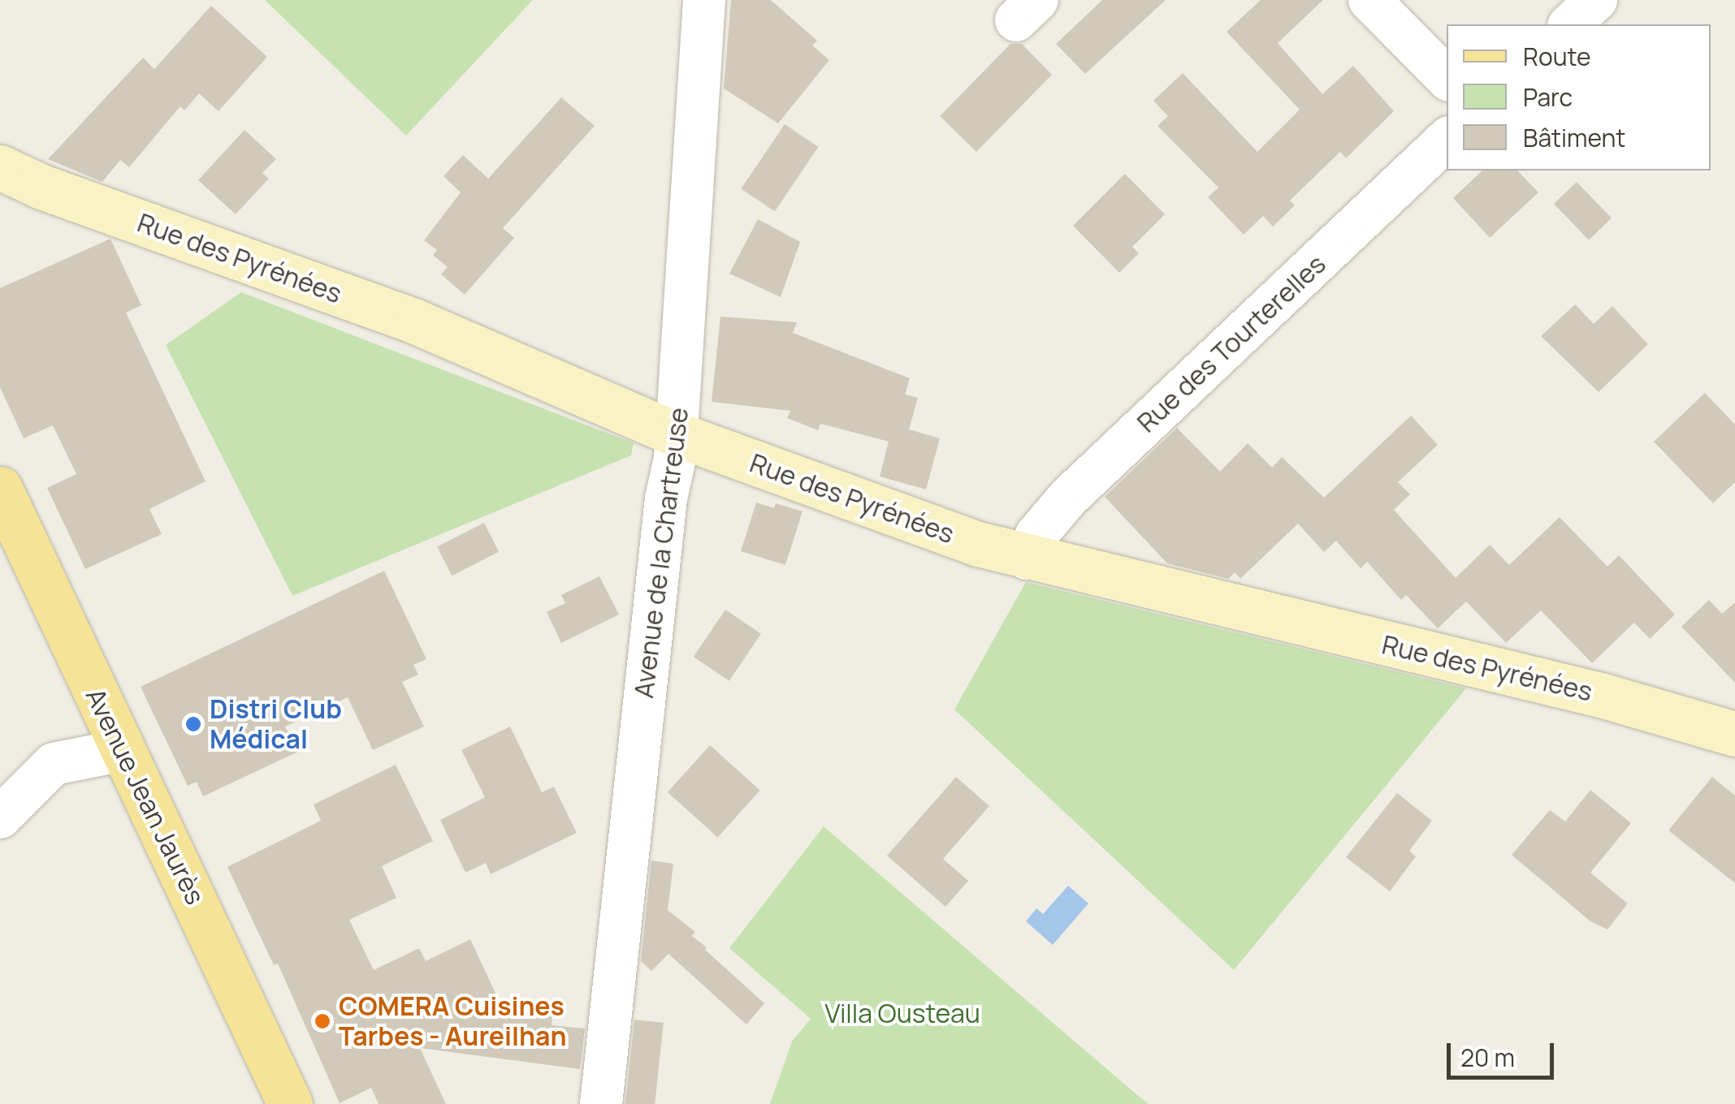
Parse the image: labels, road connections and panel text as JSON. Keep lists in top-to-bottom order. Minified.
{"streets":{"main road":["Avenue Jean Jaurès"],"street":["Rue des Pyrénées","Rue des Tourterelles","Avenue de la Chartreuse"]},"crossings":[["Rue des Pyrénées","Rue des Tourterelles"],["Rue des Pyrénées","Avenue de la Chartreuse"]],"parks":["Villa Ousteau"],"places":["Distri Club Médical","COMERA Cuisines Tarbes - Aureilhan"],"legend":["Route","Parc","Bâtiment"],"scale_bar":"20 m"}
